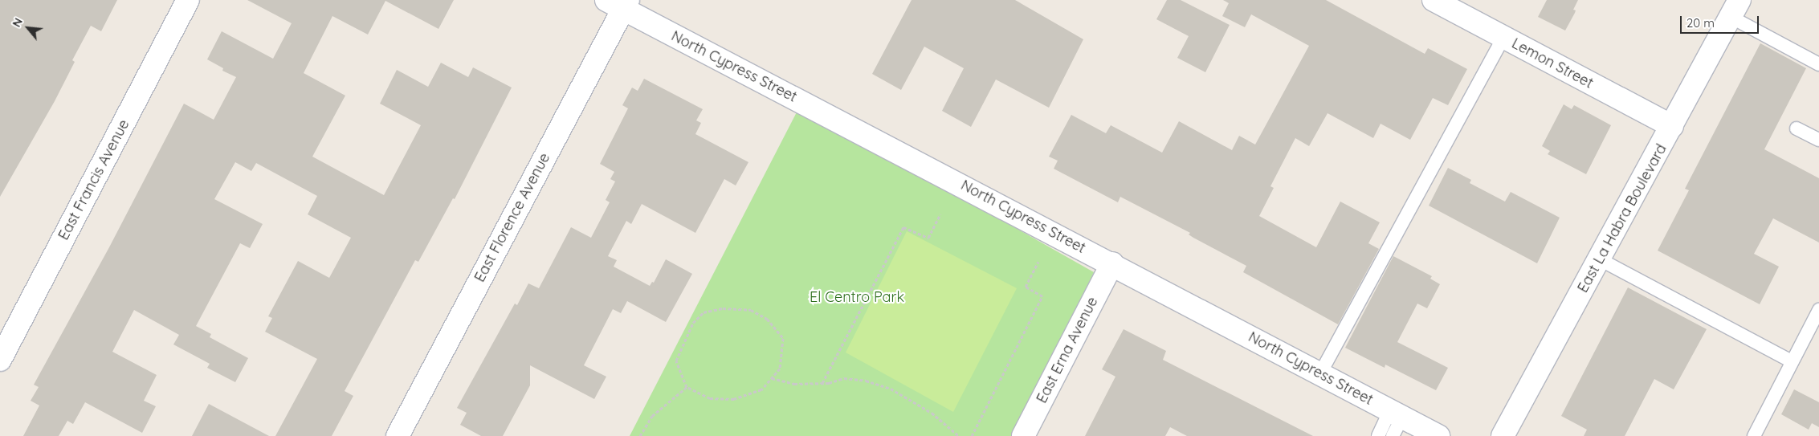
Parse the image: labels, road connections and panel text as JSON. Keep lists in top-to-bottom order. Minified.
{"streets":{"street":["Lemon Street","North Cypress Street","East Francis Avenue","East Florence Avenue","East La Habra Boulevard","East Erna Avenue"]},"crossings":[["Lemon Street","East La Habra Boulevard"],["North Cypress Street","East Florence Avenue"],["North Cypress Street","East Erna Avenue"]],"parks":["El Centro Park"],"scale_bar":"20 m","north":"top left"}
